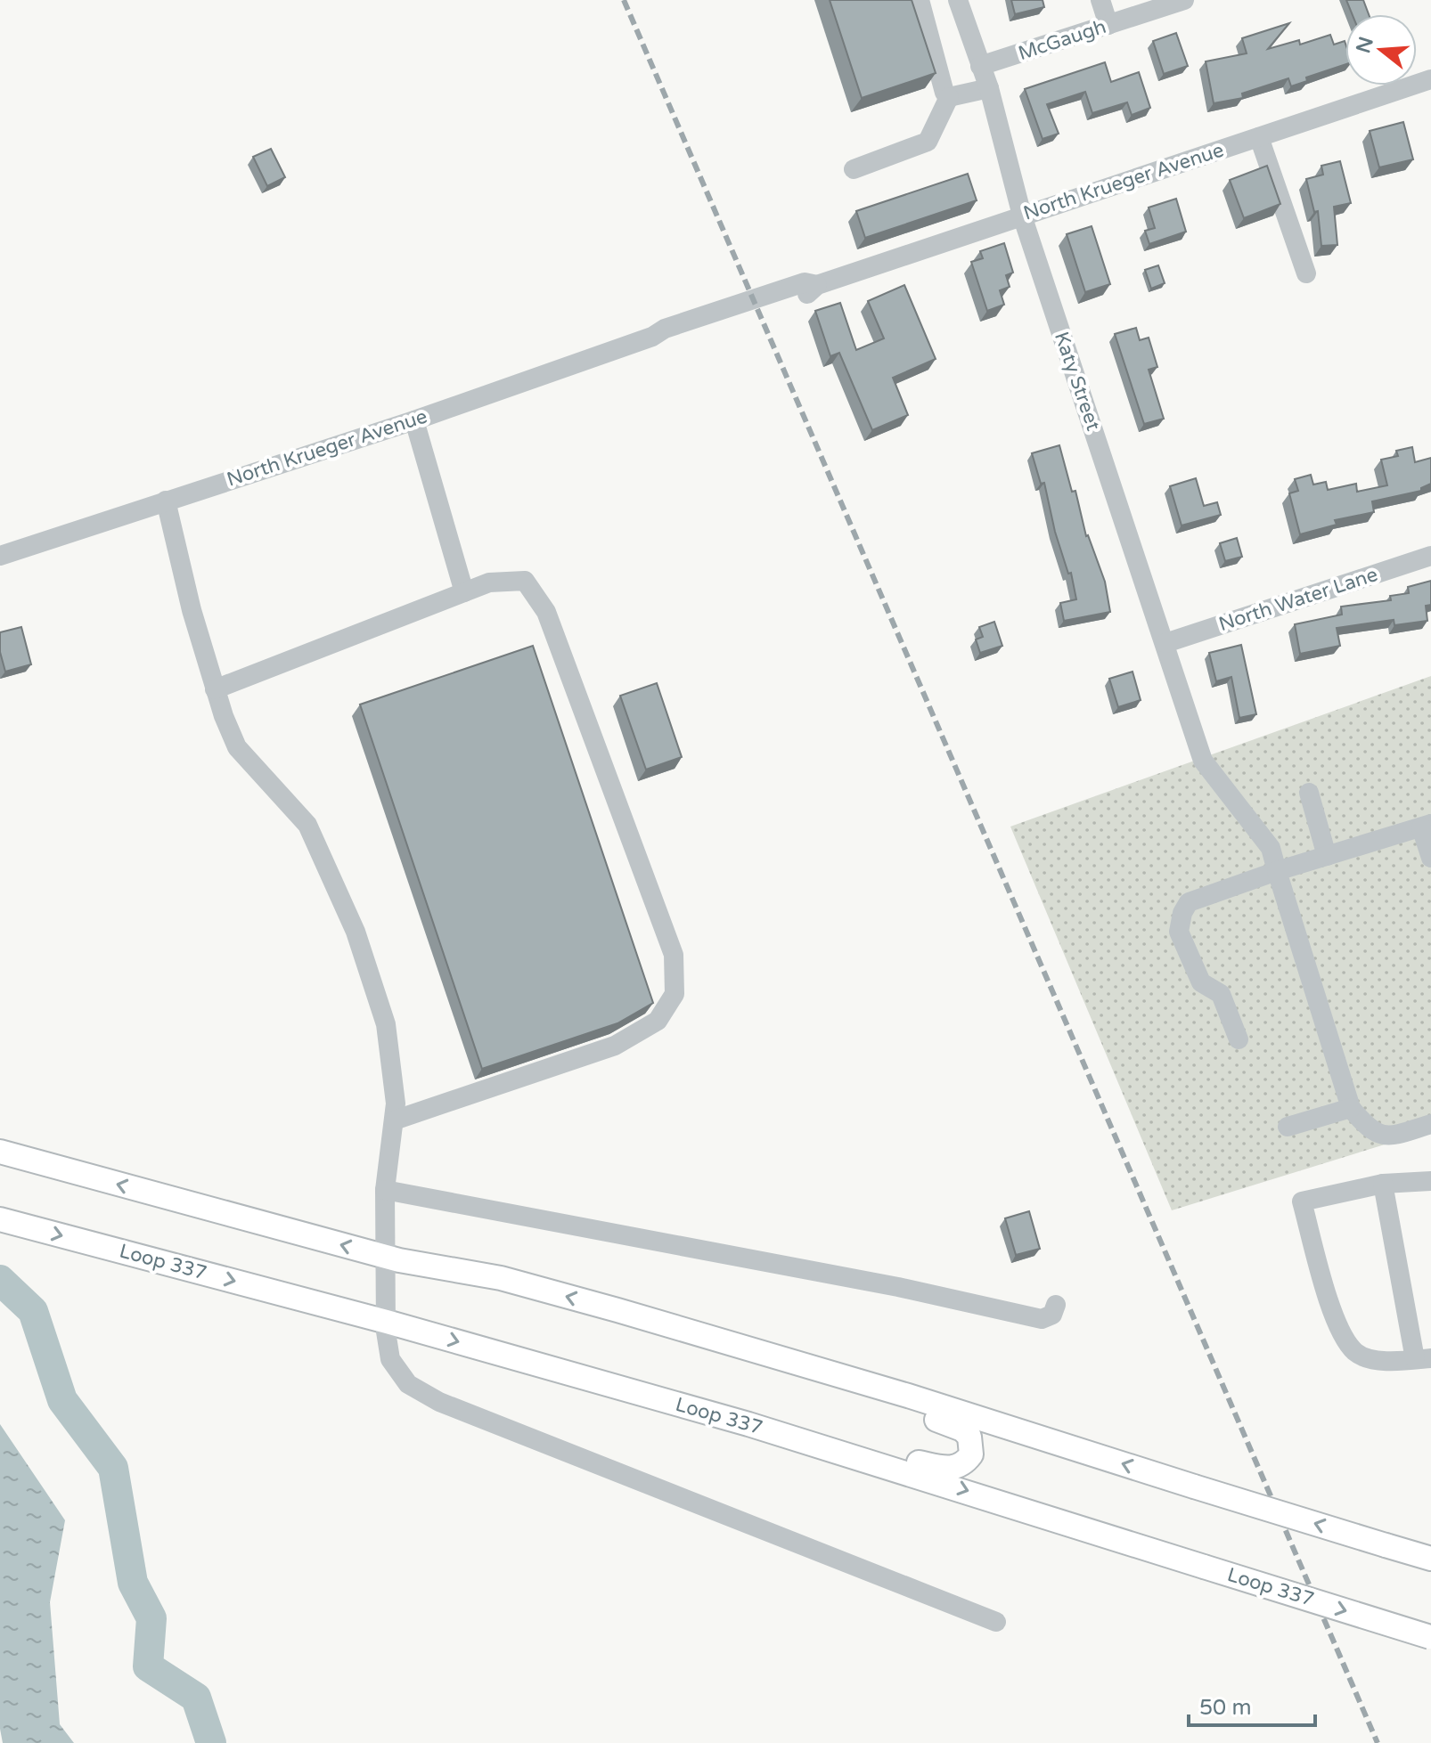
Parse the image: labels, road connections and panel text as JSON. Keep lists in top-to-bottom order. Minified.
{"streets":{"main road":["Loop 337"],"street":["McGaugh","North Krueger Avenue","Katy Street","North Water Lane"]},"crossings":[["McGaugh","Katy Street"],["North Krueger Avenue","Katy Street"],["Katy Street","North Water Lane"]],"scale_bar":"50 m","north":"left"}
